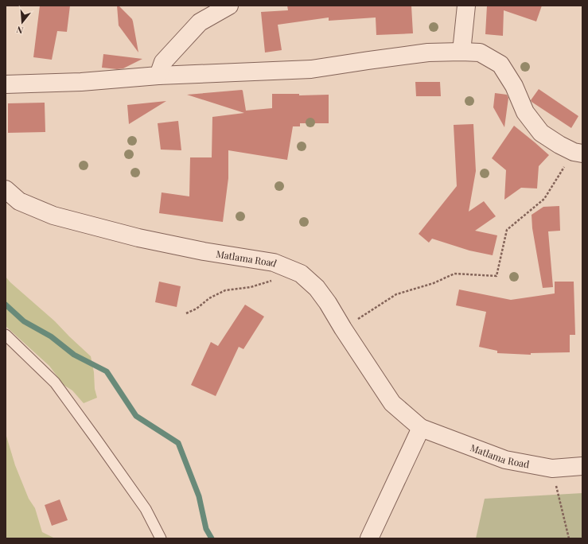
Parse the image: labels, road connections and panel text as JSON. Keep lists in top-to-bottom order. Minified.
{"streets":{"street":["Matlama Road"]},"north":"bottom"}
